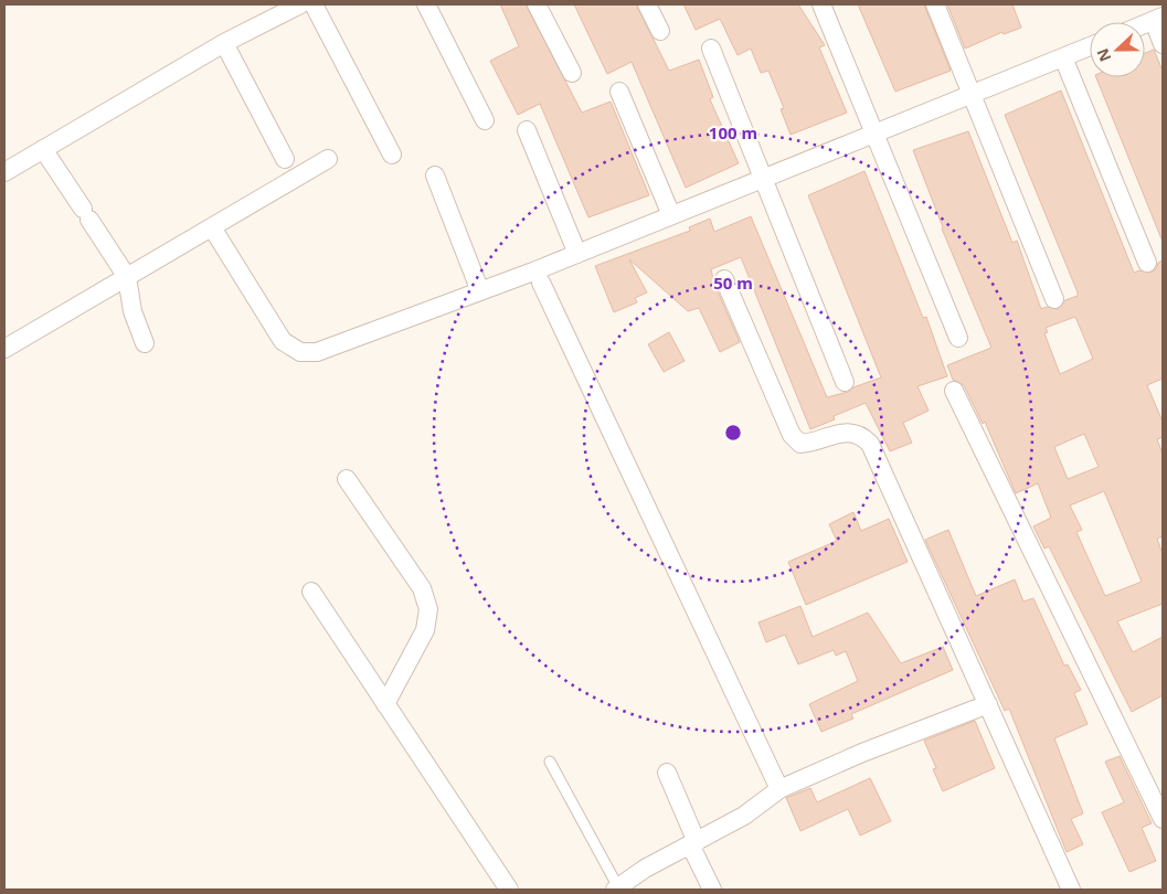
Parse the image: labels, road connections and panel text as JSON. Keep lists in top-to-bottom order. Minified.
{"north":"left","rings":["100 m","50 m"]}
